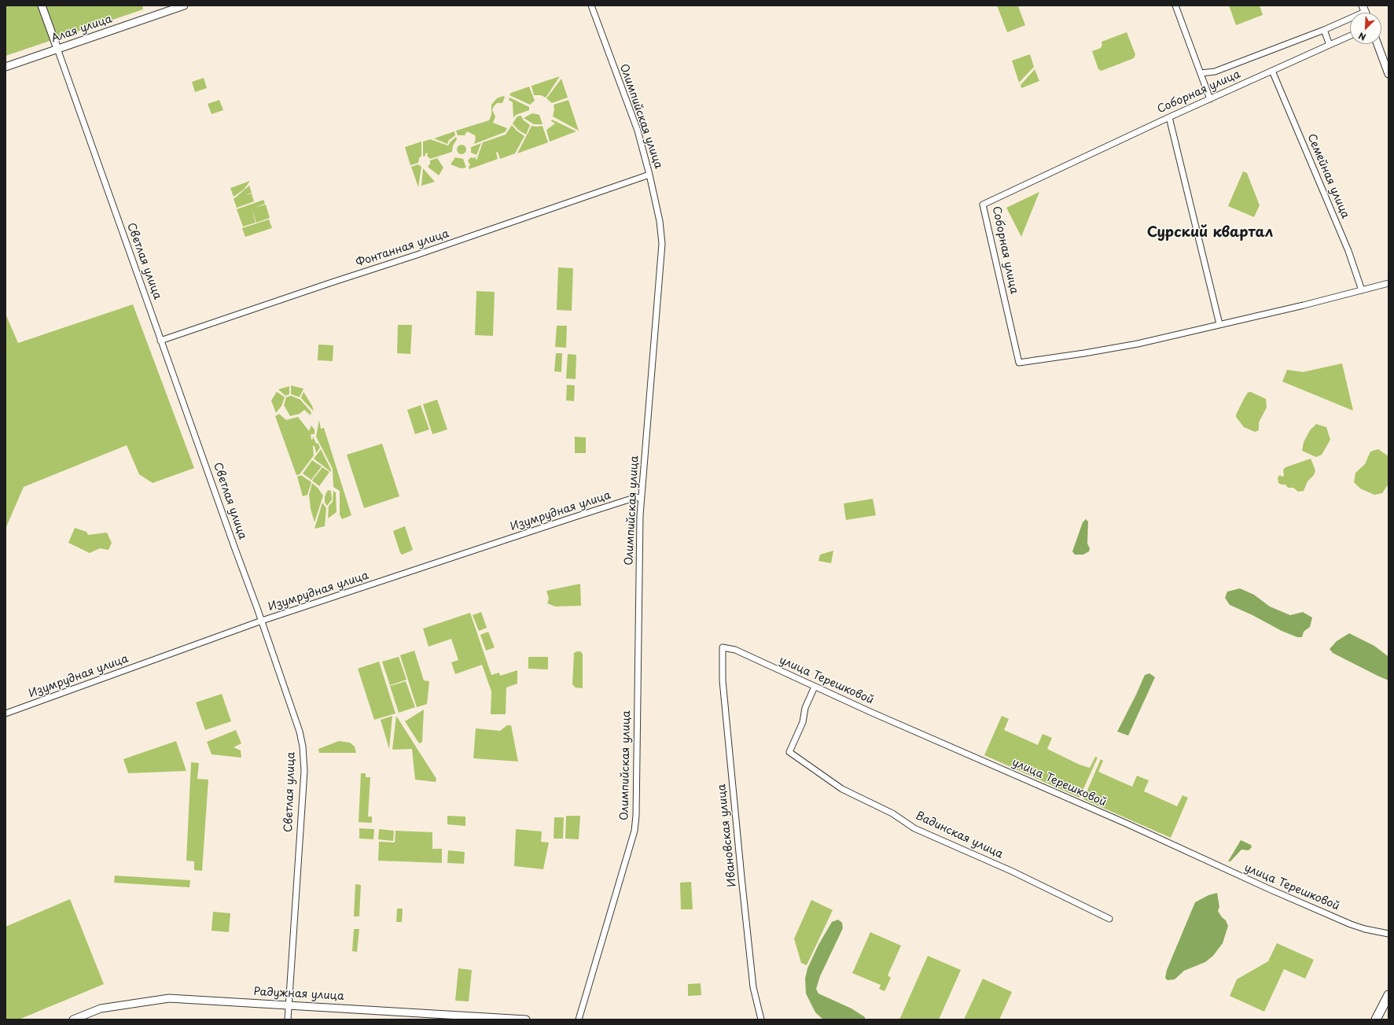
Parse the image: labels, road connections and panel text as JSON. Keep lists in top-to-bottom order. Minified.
{"streets":{"main road":["Алая улица","Светлая улица","Радужная улица"],"street":["Соборная улица","Олимпийская улица","Семейная улица","Фонтанная улица","Изумрудная улица","улица Терешковой","Ивановская улица","Вадинская улица"]},"crossings":[["Алая улица","Светлая улица"],["Соборная улица","Семейная улица"],["Олимпийская улица","Фонтанная улица"],["Олимпийская улица","Изумрудная улица"],["Фонтанная улица","Светлая улица"],["Светлая улица","Изумрудная улица"],["Светлая улица","Радужная улица"],["улица Терешковой","Ивановская улица"],["улица Терешковой","Вадинская улица"]],"districts":["Сурский квартал"],"north":"bottom left"}
